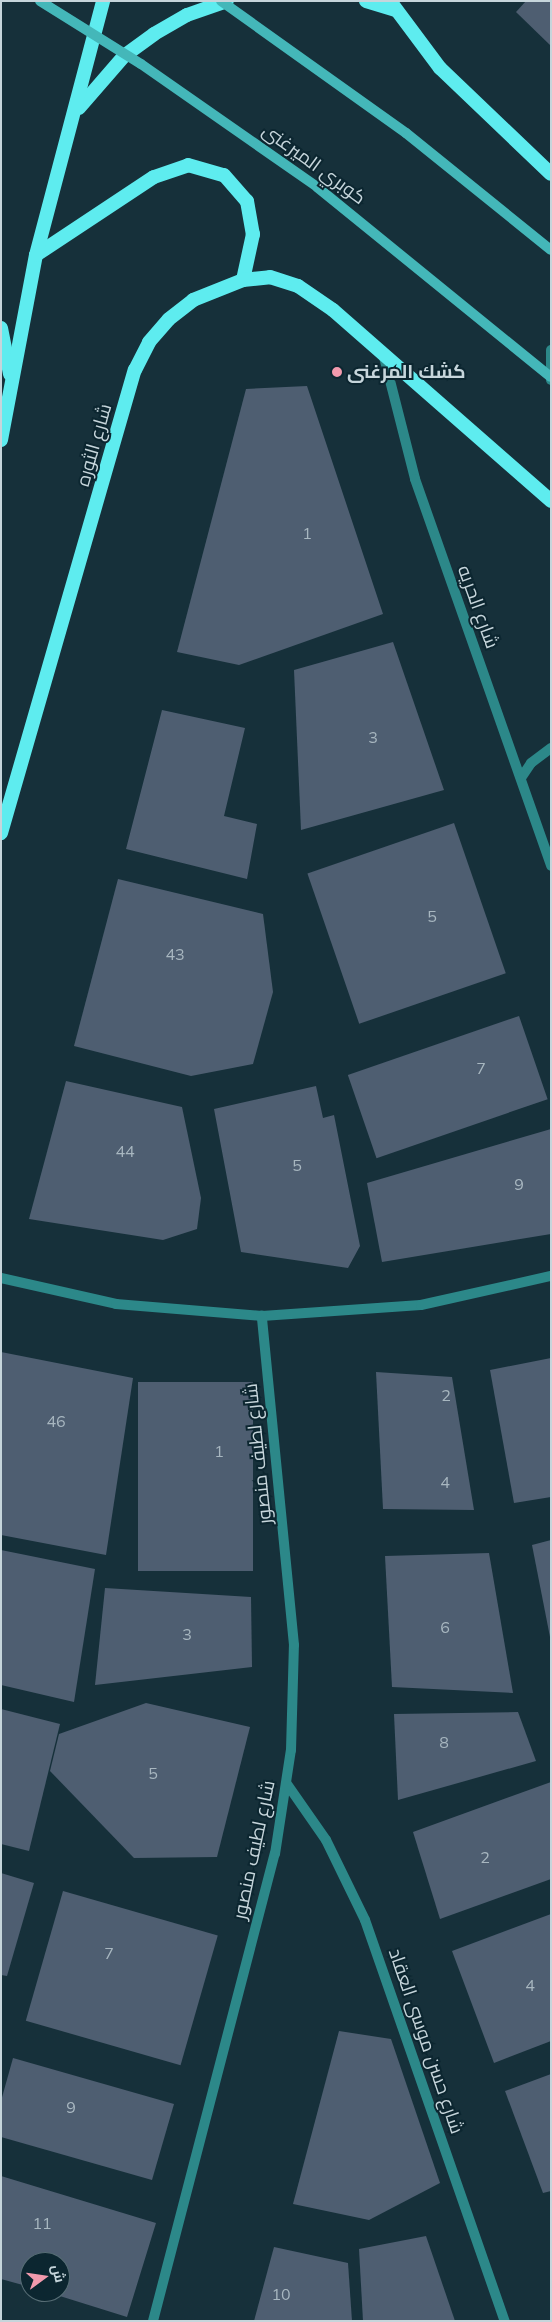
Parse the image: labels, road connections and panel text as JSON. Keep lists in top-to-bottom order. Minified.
{"streets":{"highway":["شارع الثوره"],"main road":["كوبري الميرغنى"],"street":["شارع الحريه","شارع لطيف منصور","شارع حسن موسى العقاد"]},"crossings":[["شارع الثوره","شارع الحريه"],["شارع لطيف منصور","شارع حسن موسى العقاد"]],"places":["كشك المرغنى"],"house_numbers":["1","3","5","43","7","44","5","9","2","46","1","4","6","3","8","5","2","7","4","9","11","10"],"north":"right"}
